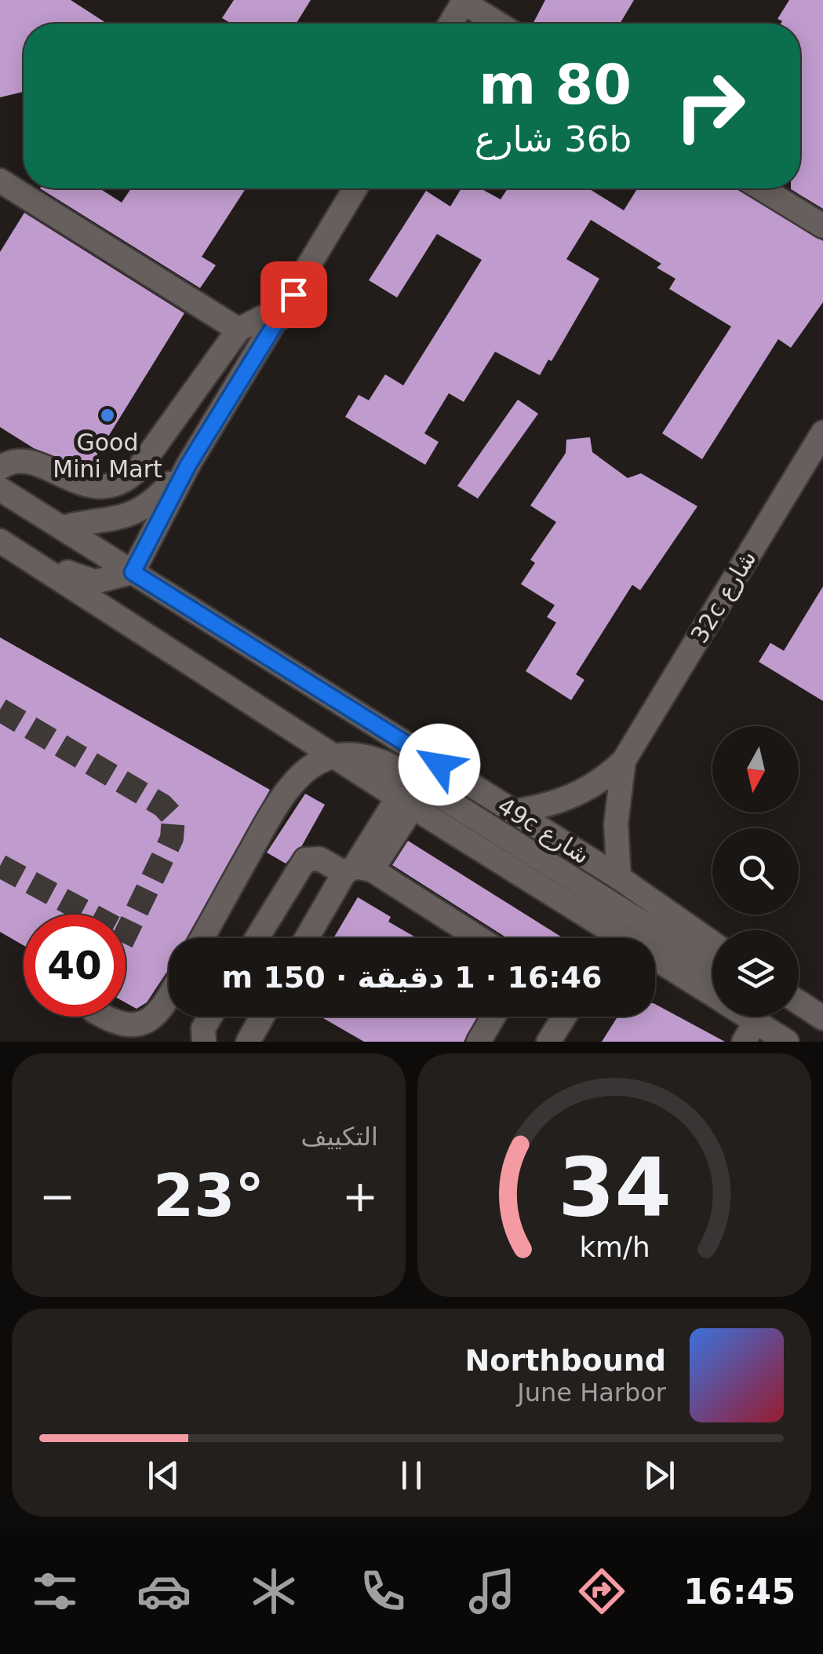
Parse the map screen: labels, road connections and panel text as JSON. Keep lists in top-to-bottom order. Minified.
{"streets":{"street":["32c شارع","49c شارع"]},"crossings":[["32c شارع","49c شارع"]],"places":["Good Mini Mart"],"north":"bottom","page":{"turn":["80 m","36b شارع"],"limit":"40","trip":"16:46 · 1 دقيقة · 150 m","tile":"التكييف","heat":["−","23°","+"],"song":["Northbound","June Harbor"],"tabs":"16:45","gauge":["34","km/h"]}}
